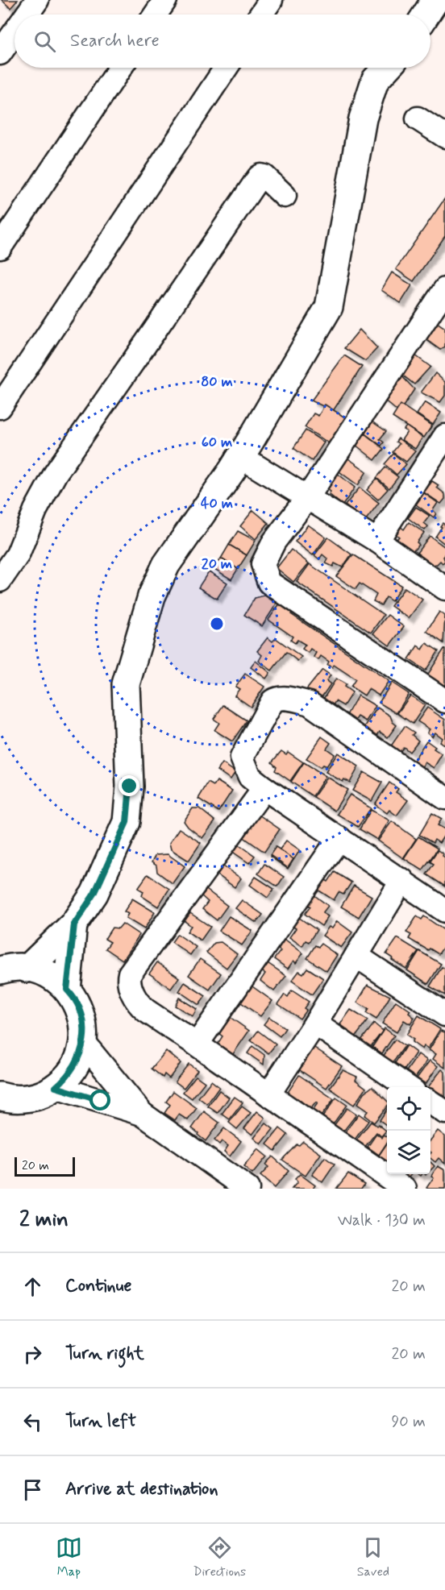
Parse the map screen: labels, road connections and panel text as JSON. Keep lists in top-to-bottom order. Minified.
{"scale_bar":"20 m","page":{"search":"Search here","scale":"20 m","heading":["2 min","Walk · 130 m"],"list":[["Continue","20 m"],["Turn right","20 m"],["Turn left","90 m"],"Arrive at destination"],"nav":["Map","Directions","Saved"]},"rings":["80 m","60 m","40 m","20 m"]}
